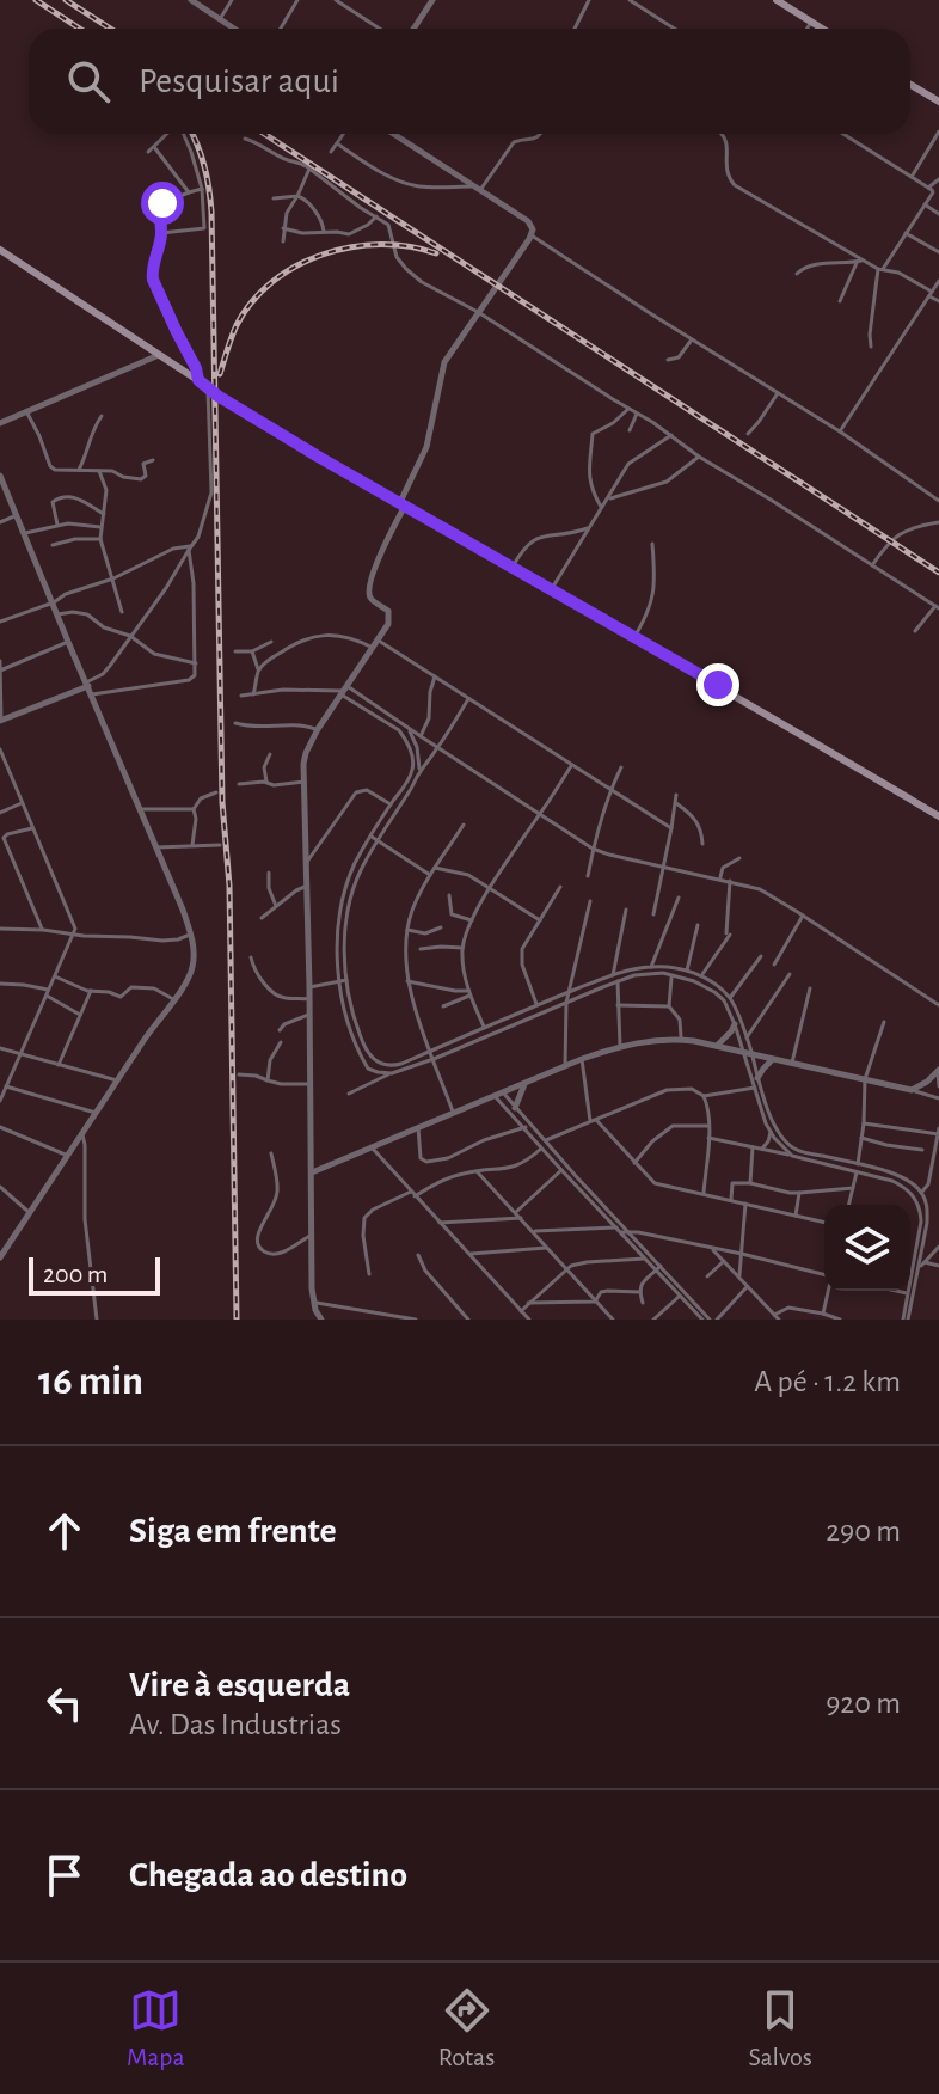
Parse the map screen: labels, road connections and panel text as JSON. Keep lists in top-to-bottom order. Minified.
{"scale_bar":"200 m","page":{"search":"Pesquisar aqui","scale":"200 m","heading":["16 min","A pé · 1.2 km"],"list":[["Siga em frente","290 m"],["Vire à esquerda","Av. Das Industrias","920 m"],"Chegada ao destino"],"nav":["Mapa","Rotas","Salvos"]}}
